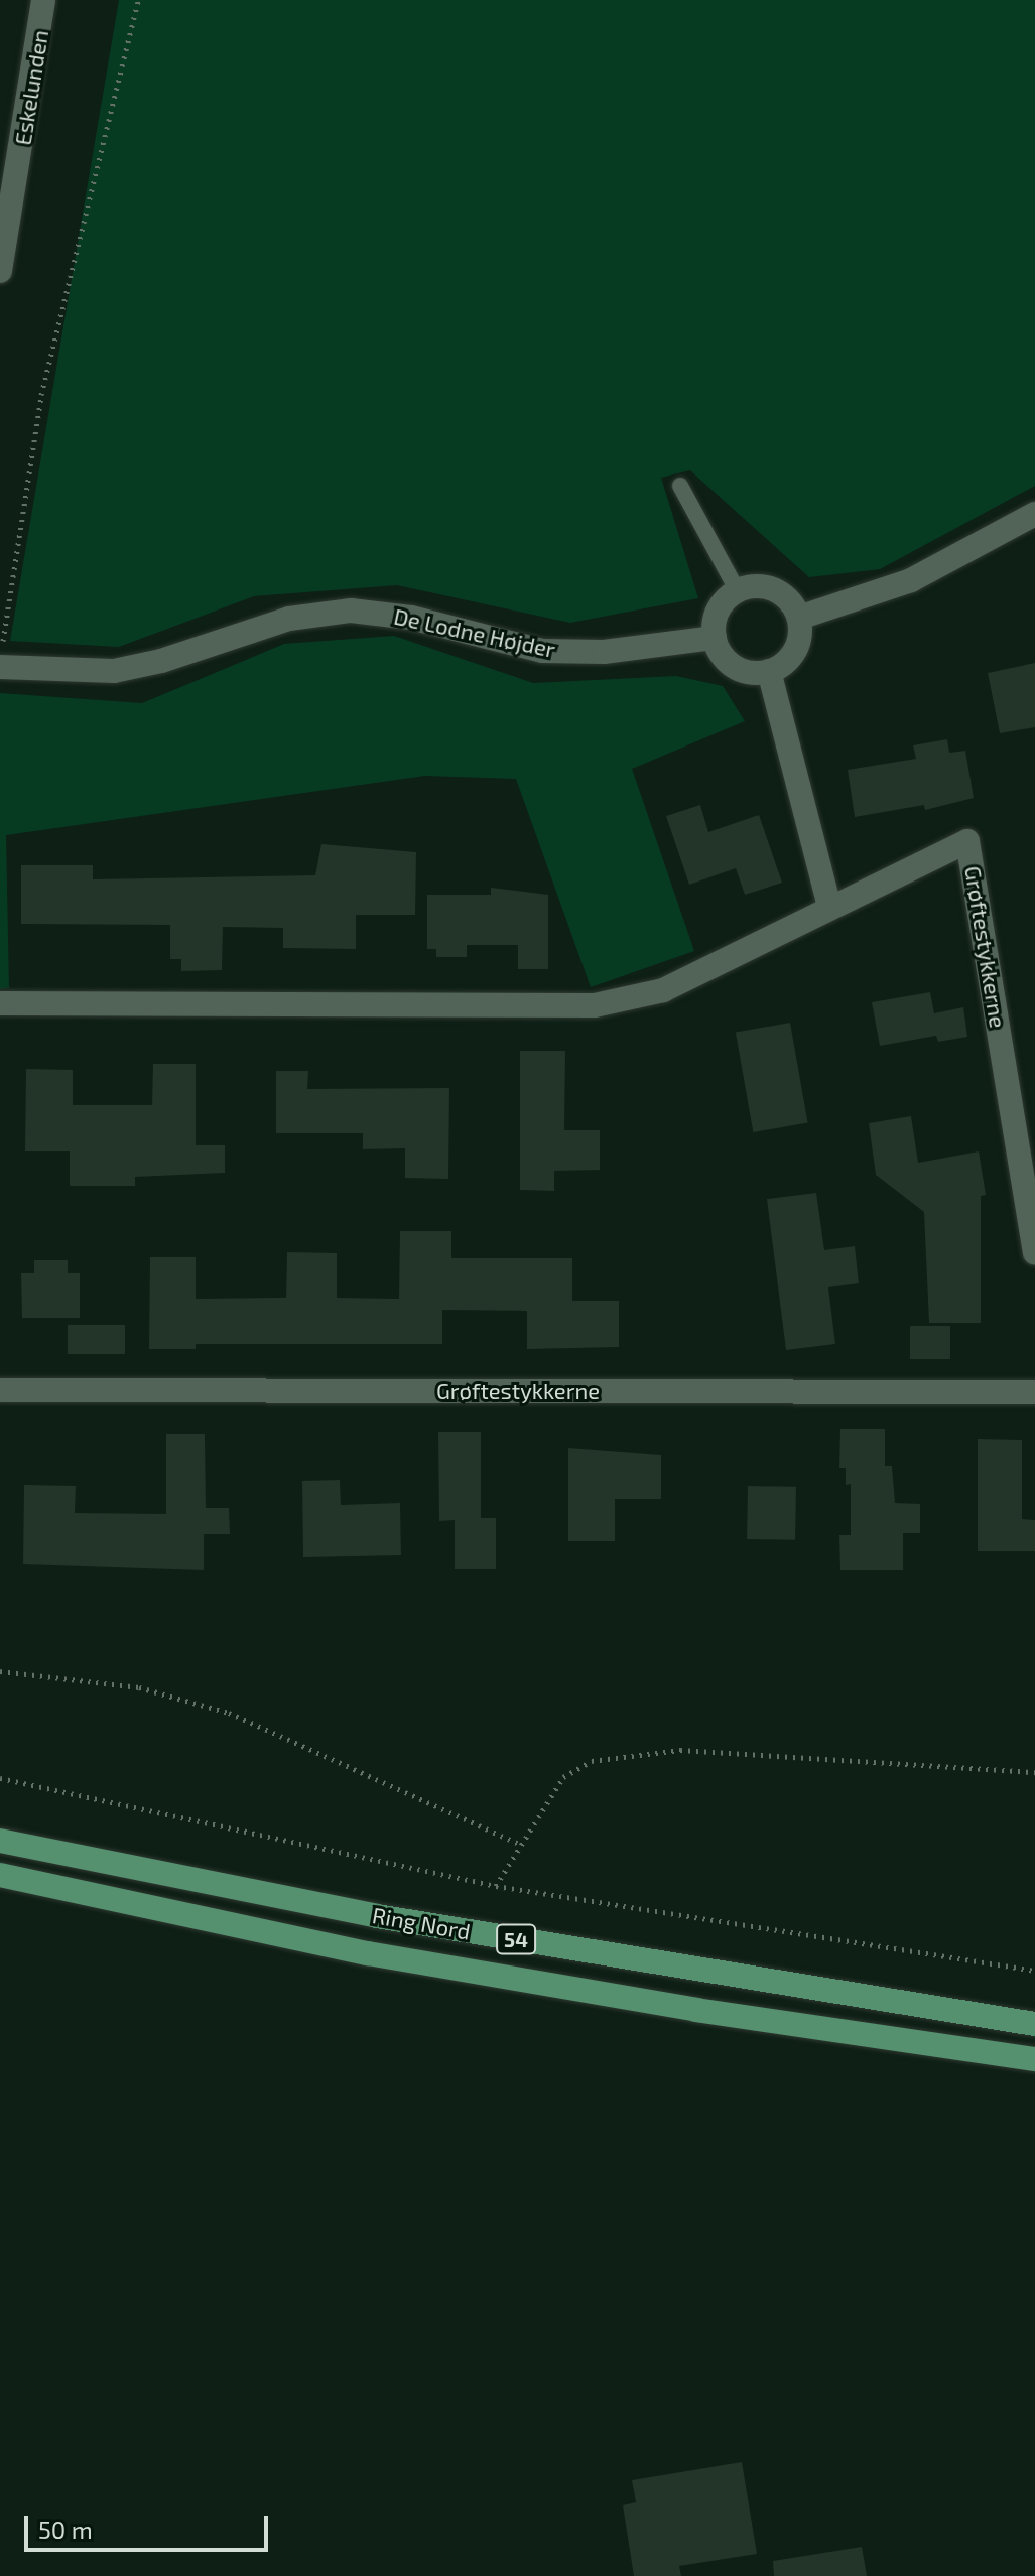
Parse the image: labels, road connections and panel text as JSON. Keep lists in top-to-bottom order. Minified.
{"streets":{"highway":["Ring Nord","54"],"street":["Eskelunden","De Lodne Højder","Grøftestykkerne"]},"scale_bar":"50 m"}
